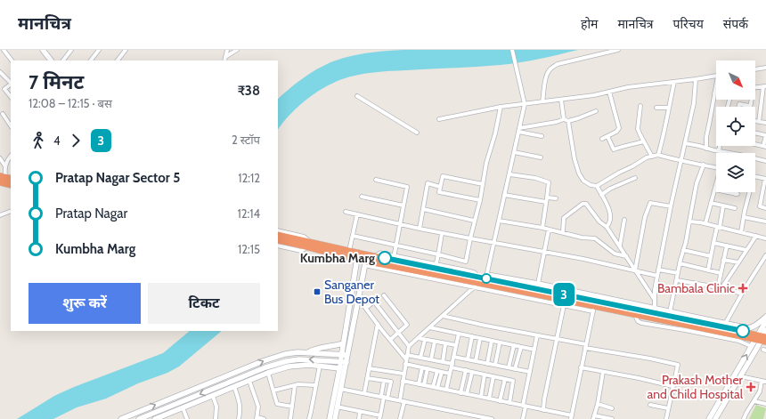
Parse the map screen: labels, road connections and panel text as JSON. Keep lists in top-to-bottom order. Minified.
{"places":{"other":["Kumbha Marg"],"health":["Bambala Clinic","Prakash Mother and Child Hospital"],"transit":["Sanganer Bus Depot"]},"lines":["bus line 3"],"north":"bottom right","page":{"header":"मानचित्र","nav":["होम","मानचित्र","परिचय","संपर्क"],"on_map":"3","heading":["7 मिनट","12:08 – 12:15 · बस","₹38"],"legs":["4","3","2 स्टॉप"],"list":[{"name":"Pratap Nagar Sector 5","value":"12:12"},{"name":"Pratap Nagar","value":"12:14"},{"name":"Kumbha Marg","value":"12:15"}],"buttons":["शुरू करें","टिकट"]}}
